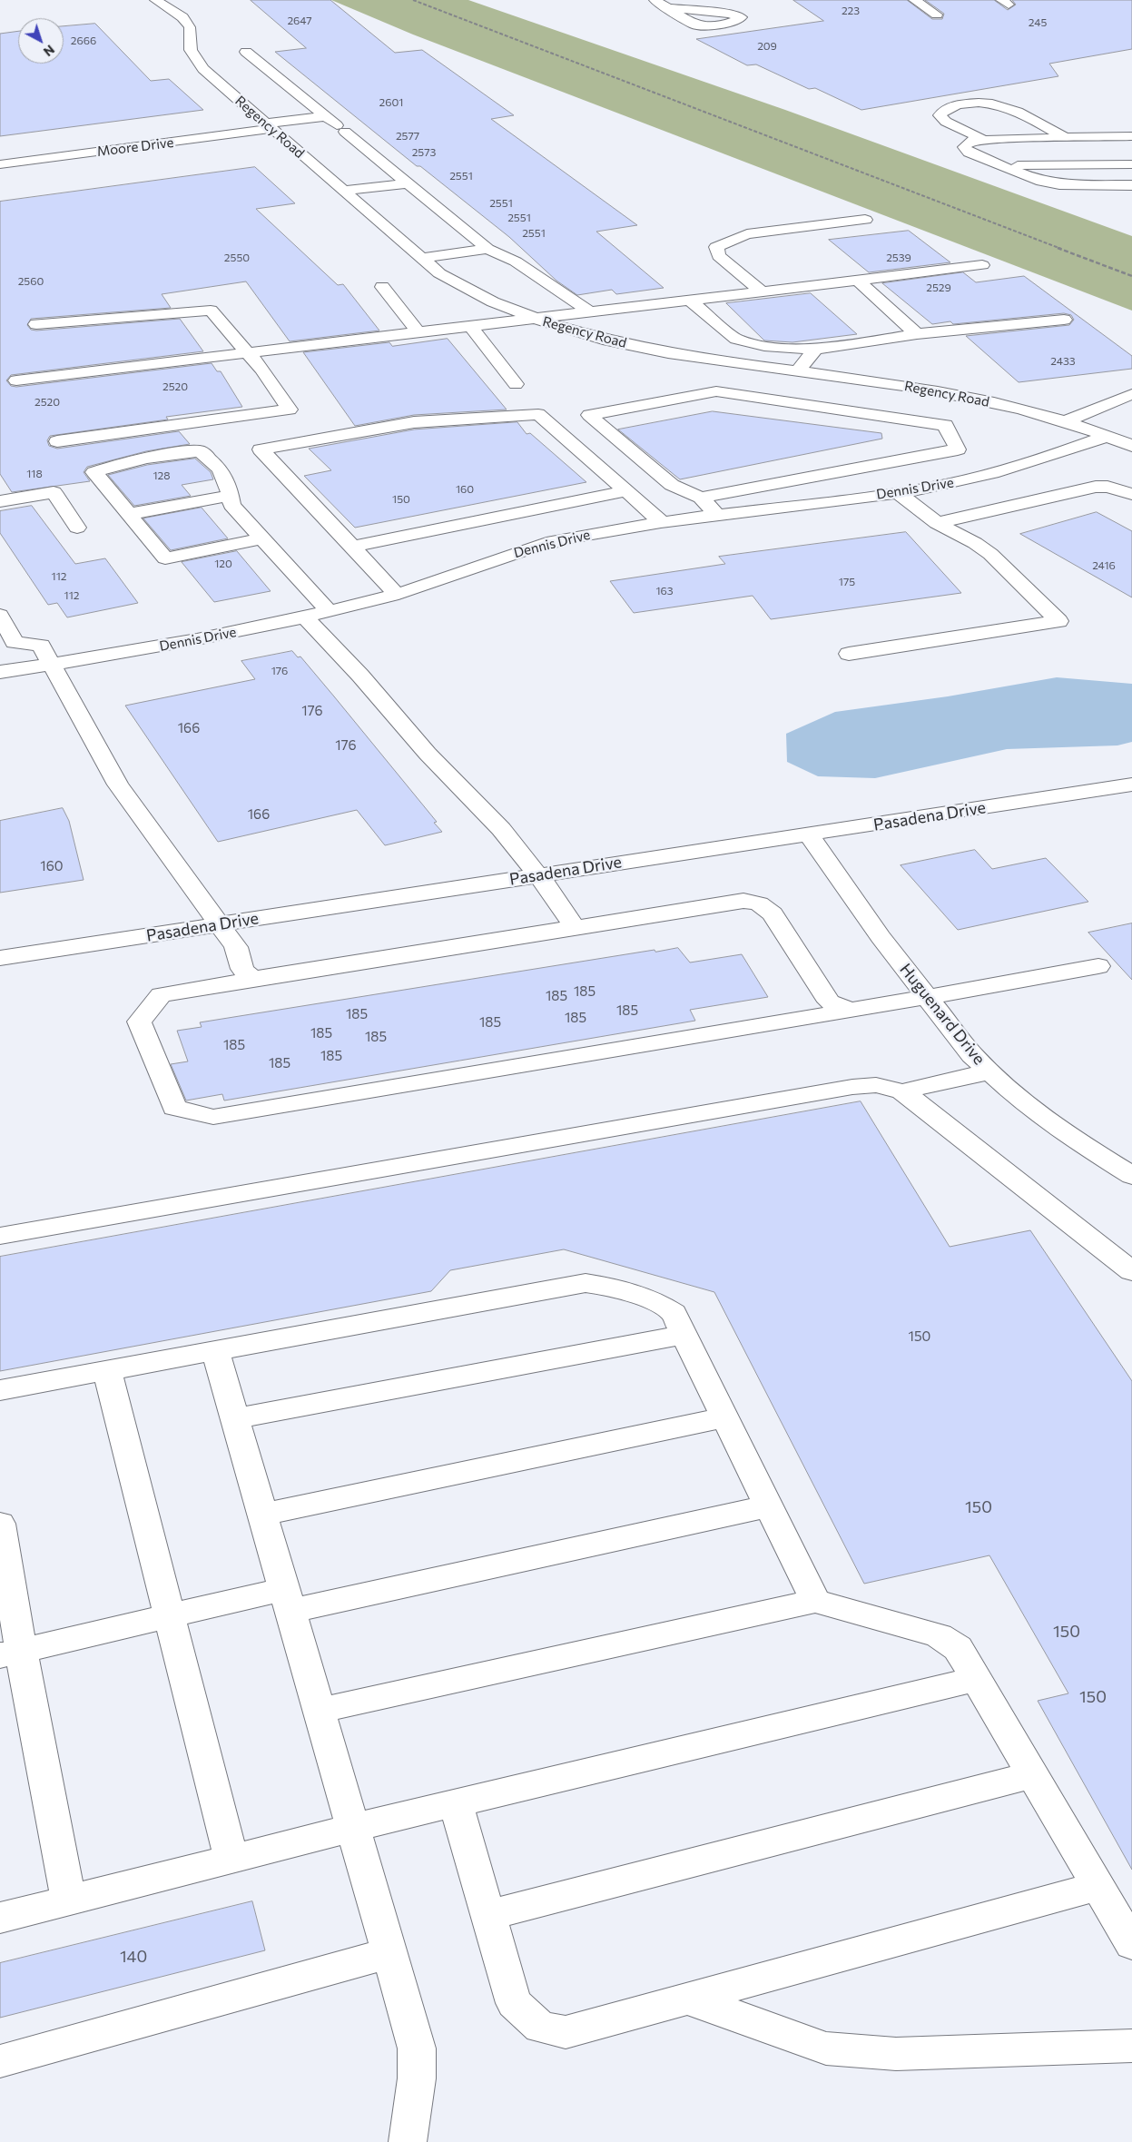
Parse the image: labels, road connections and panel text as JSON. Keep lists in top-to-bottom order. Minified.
{"streets":{"street":["Regency Road","Moore Drive","Dennis Drive","Pasadena Drive","Huguenard Drive"]},"crossings":[["Regency Road","Moore Drive"],["Regency Road","Dennis Drive"],["Pasadena Drive","Huguenard Drive"]],"house_numbers":["223","2647","245","2666","209","2601","2577","2573","2551","2551","2551","2551","2550","2539","2560","2529","2433","2520","2520","118","128","160","150","120","2416","112","175","163","112","176","176","166","176","166","160","185","185","185","185","185","185","185","185","185","185","185","150","150","150","150","140"],"north":"bottom right"}
